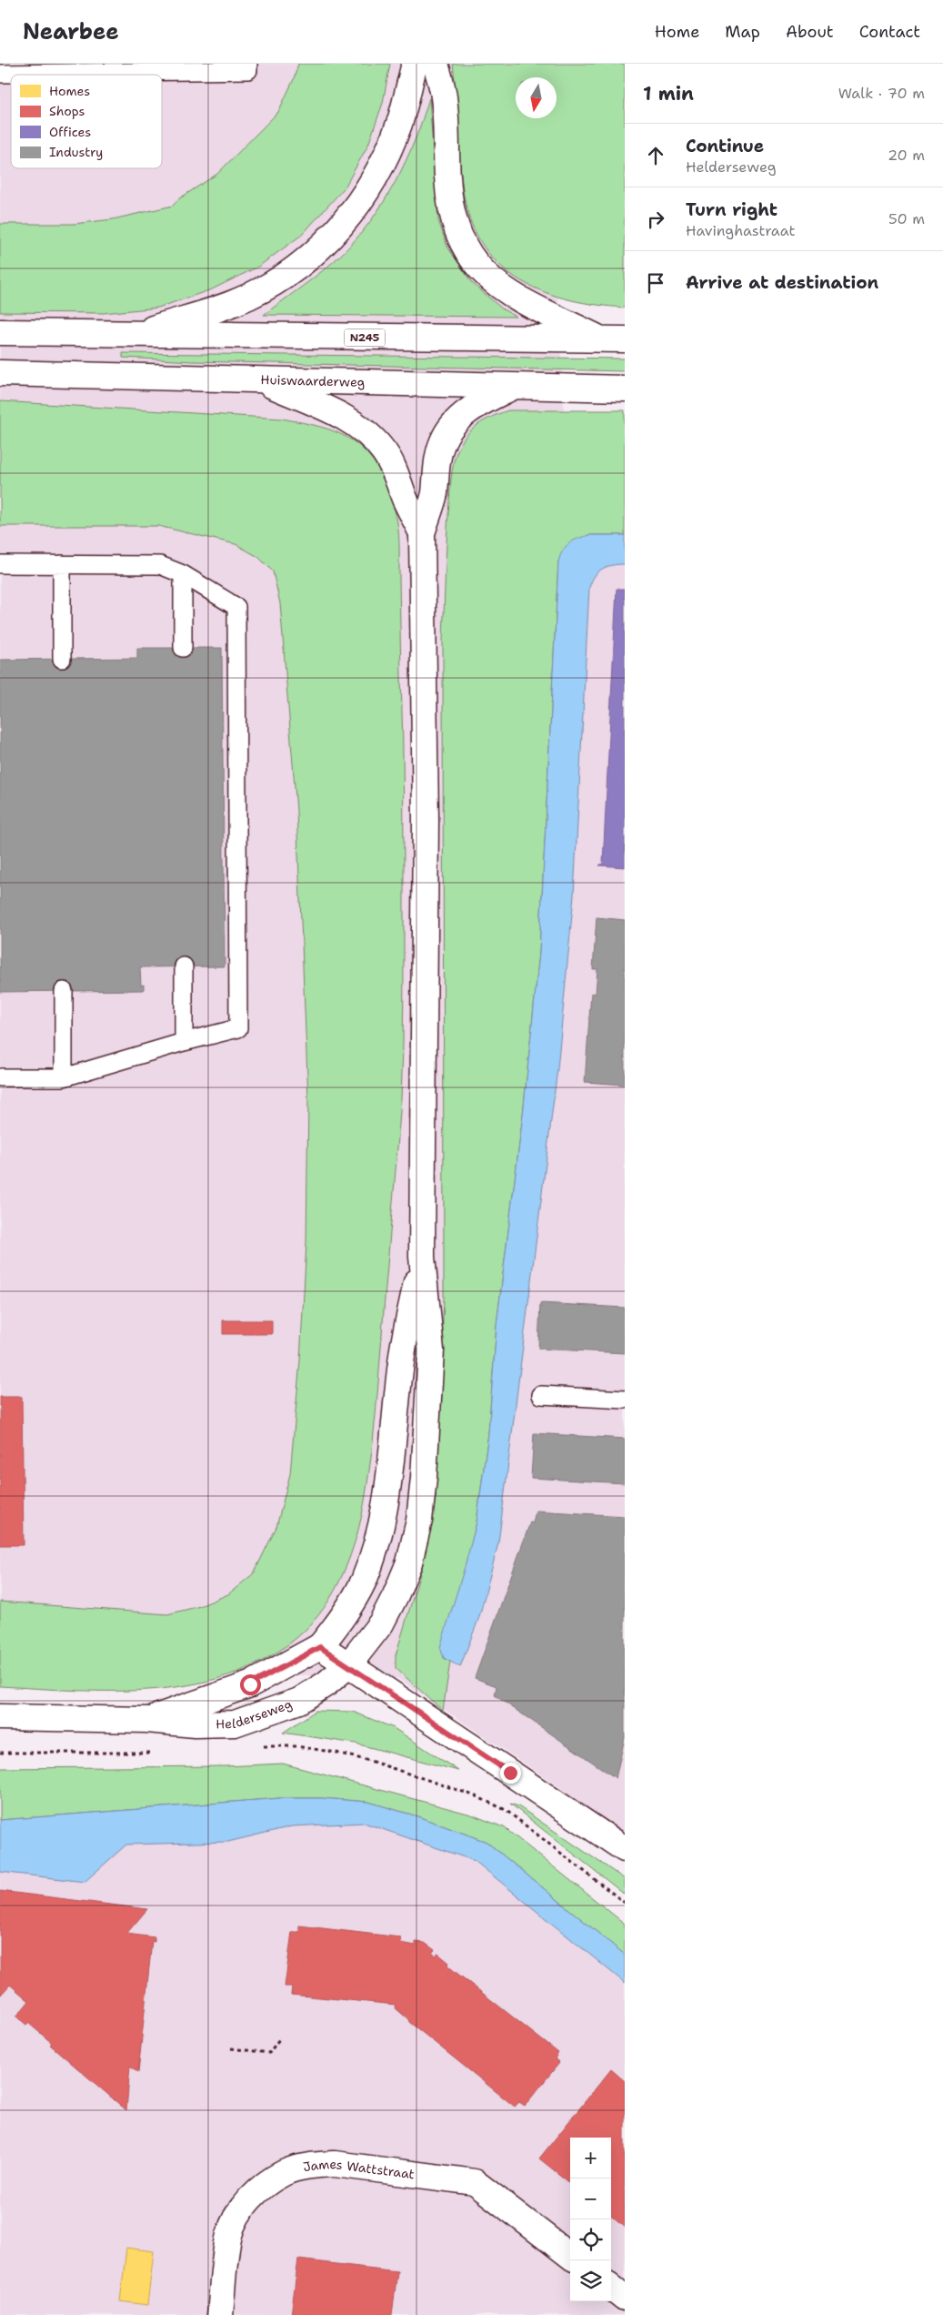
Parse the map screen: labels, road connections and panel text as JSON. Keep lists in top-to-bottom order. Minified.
{"streets":{"main road":["N245","Huiswaarderweg","Helderseweg","James Wattstraat"]},"legend":["Homes","Shops","Offices","Industry"],"north":"bottom","page":{"header":"Nearbee","nav":["Home","Map","About","Contact"],"heading":["1 min","Walk · 70 m"],"list":[["Continue","Helderseweg","20 m"],["Turn right","Havinghastraat","50 m"],"Arrive at destination"],"map_buttons":["+","−"]}}
